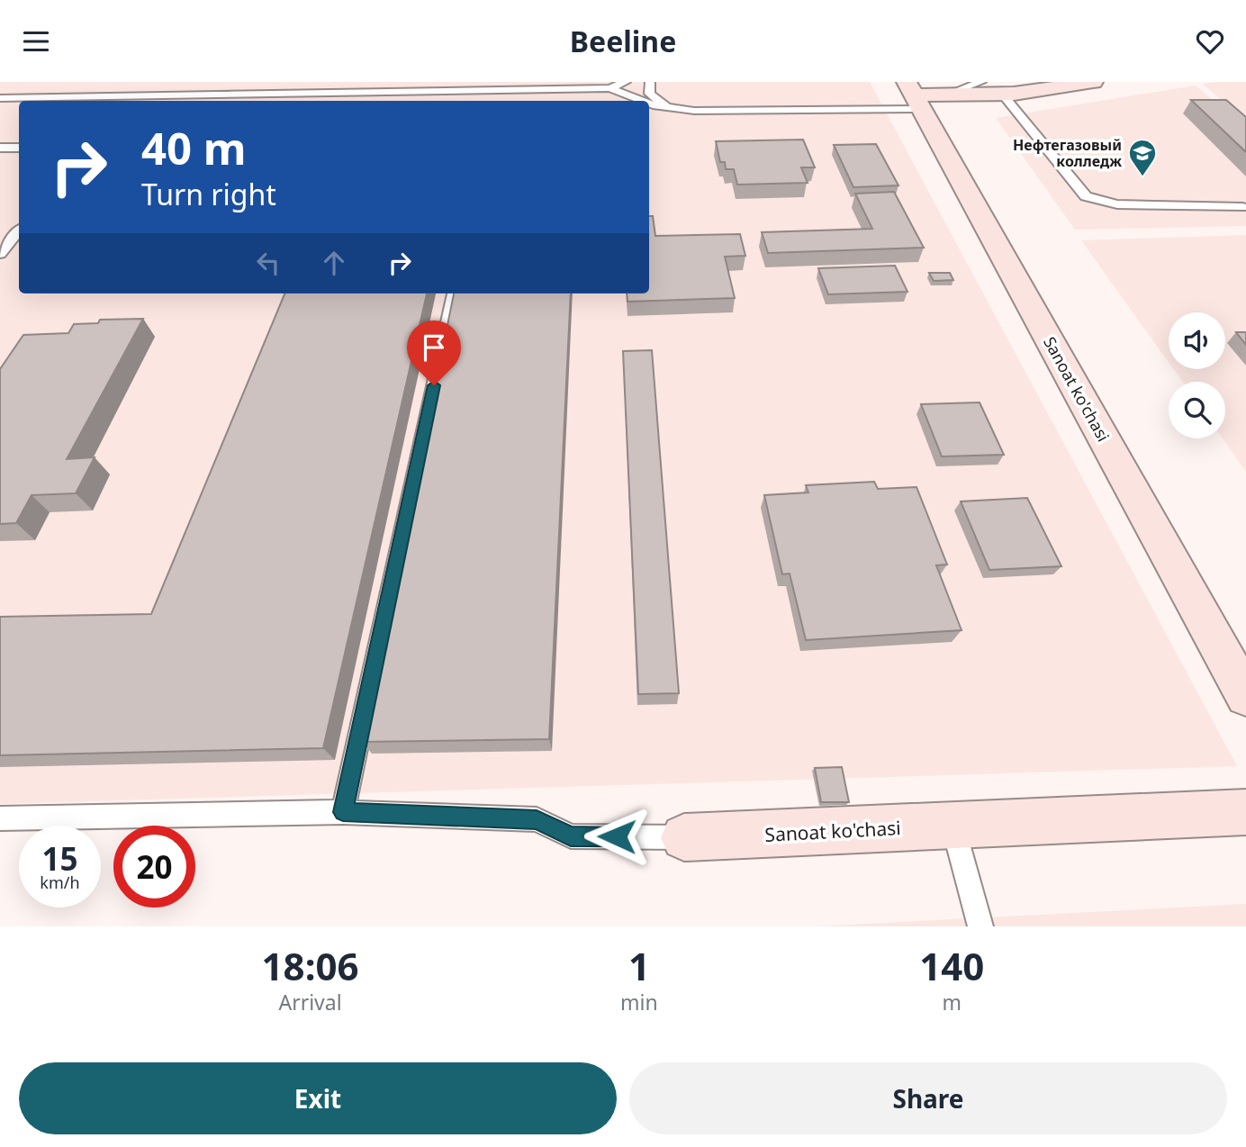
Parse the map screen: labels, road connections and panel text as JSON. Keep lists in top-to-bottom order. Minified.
{"streets":{"street":["Sanoat ko'chasi"]},"places":{"school or university":["Нефтегазовый колледж"]},"page":{"header":"Beeline","turn":["40 m","Turn right"],"speed":"15 km/h","limit":"20","eta":["18:06","Arrival","1","min","140","m"],"buttons":["Exit","Share"]}}
